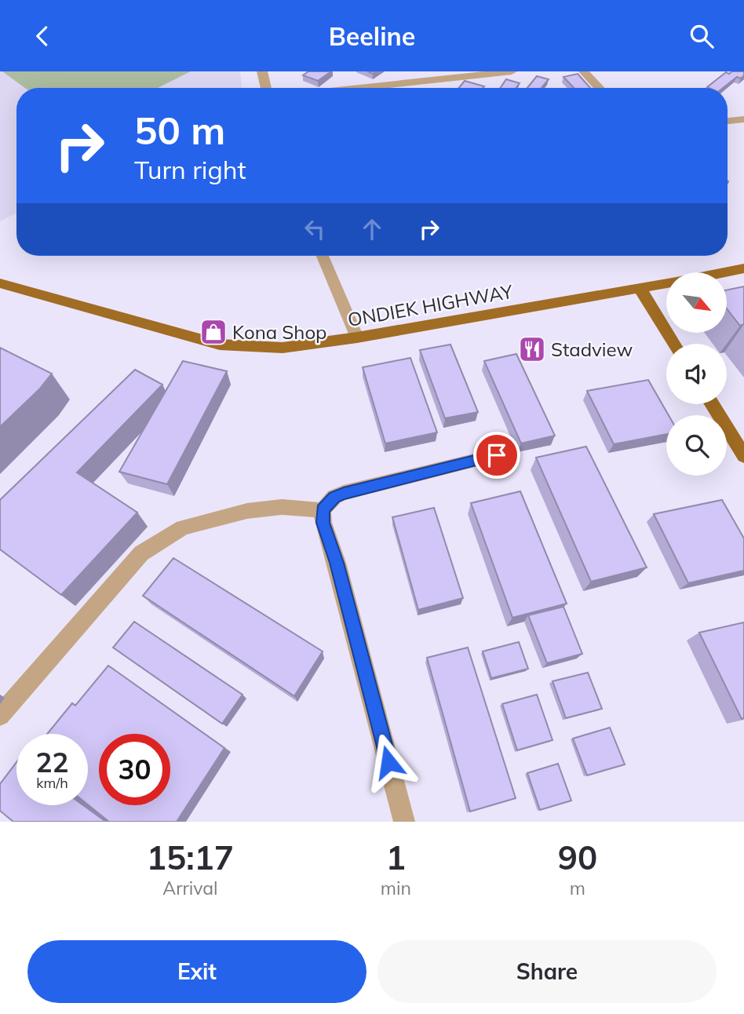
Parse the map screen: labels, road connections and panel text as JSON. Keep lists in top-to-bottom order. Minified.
{"streets":{"main road":["ONDIEK HIGHWAY"]},"places":{"shop":["Kona Shop"],"restaurant":["Stadview"]},"north":"bottom right","page":{"header":"Beeline","turn":["50 m","Turn right"],"speed":"22 km/h","limit":"30","eta":["15:17","Arrival","1","min","90","m"],"buttons":["Exit","Share"]}}
